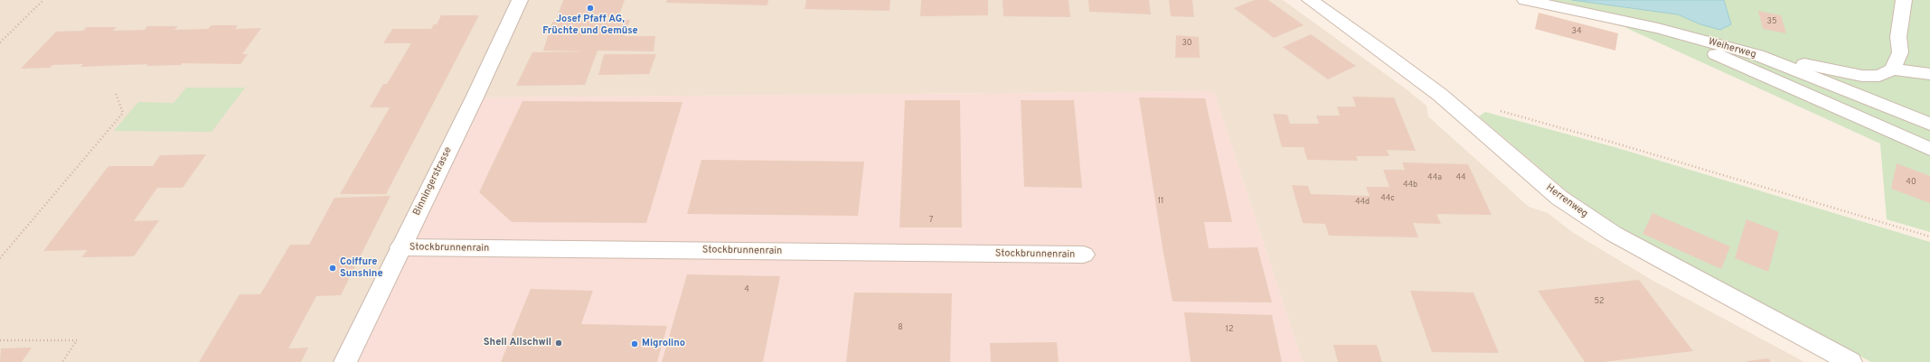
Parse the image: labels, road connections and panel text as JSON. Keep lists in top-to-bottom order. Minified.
{"streets":{"street":["Binningerstrasse","Herrenweg","Stockbrunnenrain"],"lane":["Weiherweg"]},"crossings":[["Binningerstrasse","Stockbrunnenrain"]],"places":["Josef Pfaff AG, Früchte und Gemüse","Coiffure Sunshine","Shell Allschwil","Migrolino"],"house_numbers":["35","34","30","44a","44","40","44b","44c","11","44d","7","4","52","8","12"]}
